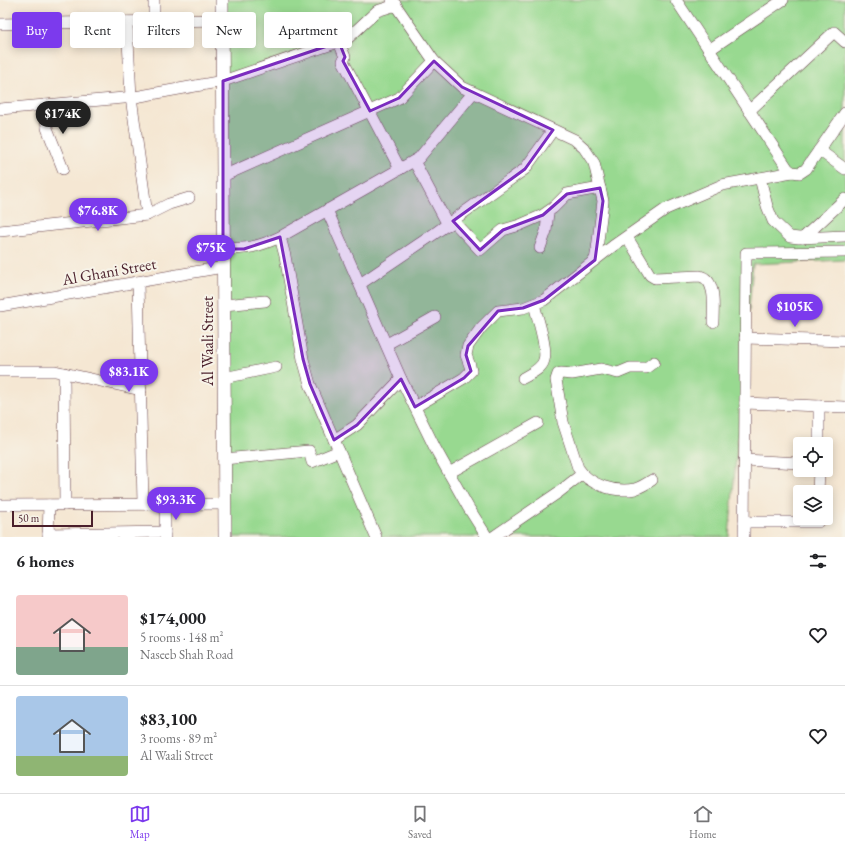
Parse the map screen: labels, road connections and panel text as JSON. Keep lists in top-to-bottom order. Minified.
{"streets":{"street":["Al Ghani Street","Al Waali Street"]},"crossings":[["Al Ghani Street","Al Waali Street"]],"scale_bar":"50 m","page":{"chip":["Buy","Rent","Filters","New","Apartment"],"price":["$174K","$76.8K","$75K","$105K","$83.1K","$93.3K"],"scale":"50 m","heading":"6 homes","list":[{"name":"$174,000","note":"5 rooms · 148 m² · Naseeb Shah Road"},{"name":"$83,100","note":"3 rooms · 89 m² · Al Waali Street"}],"tabs":["Map","Saved","Home"]}}
